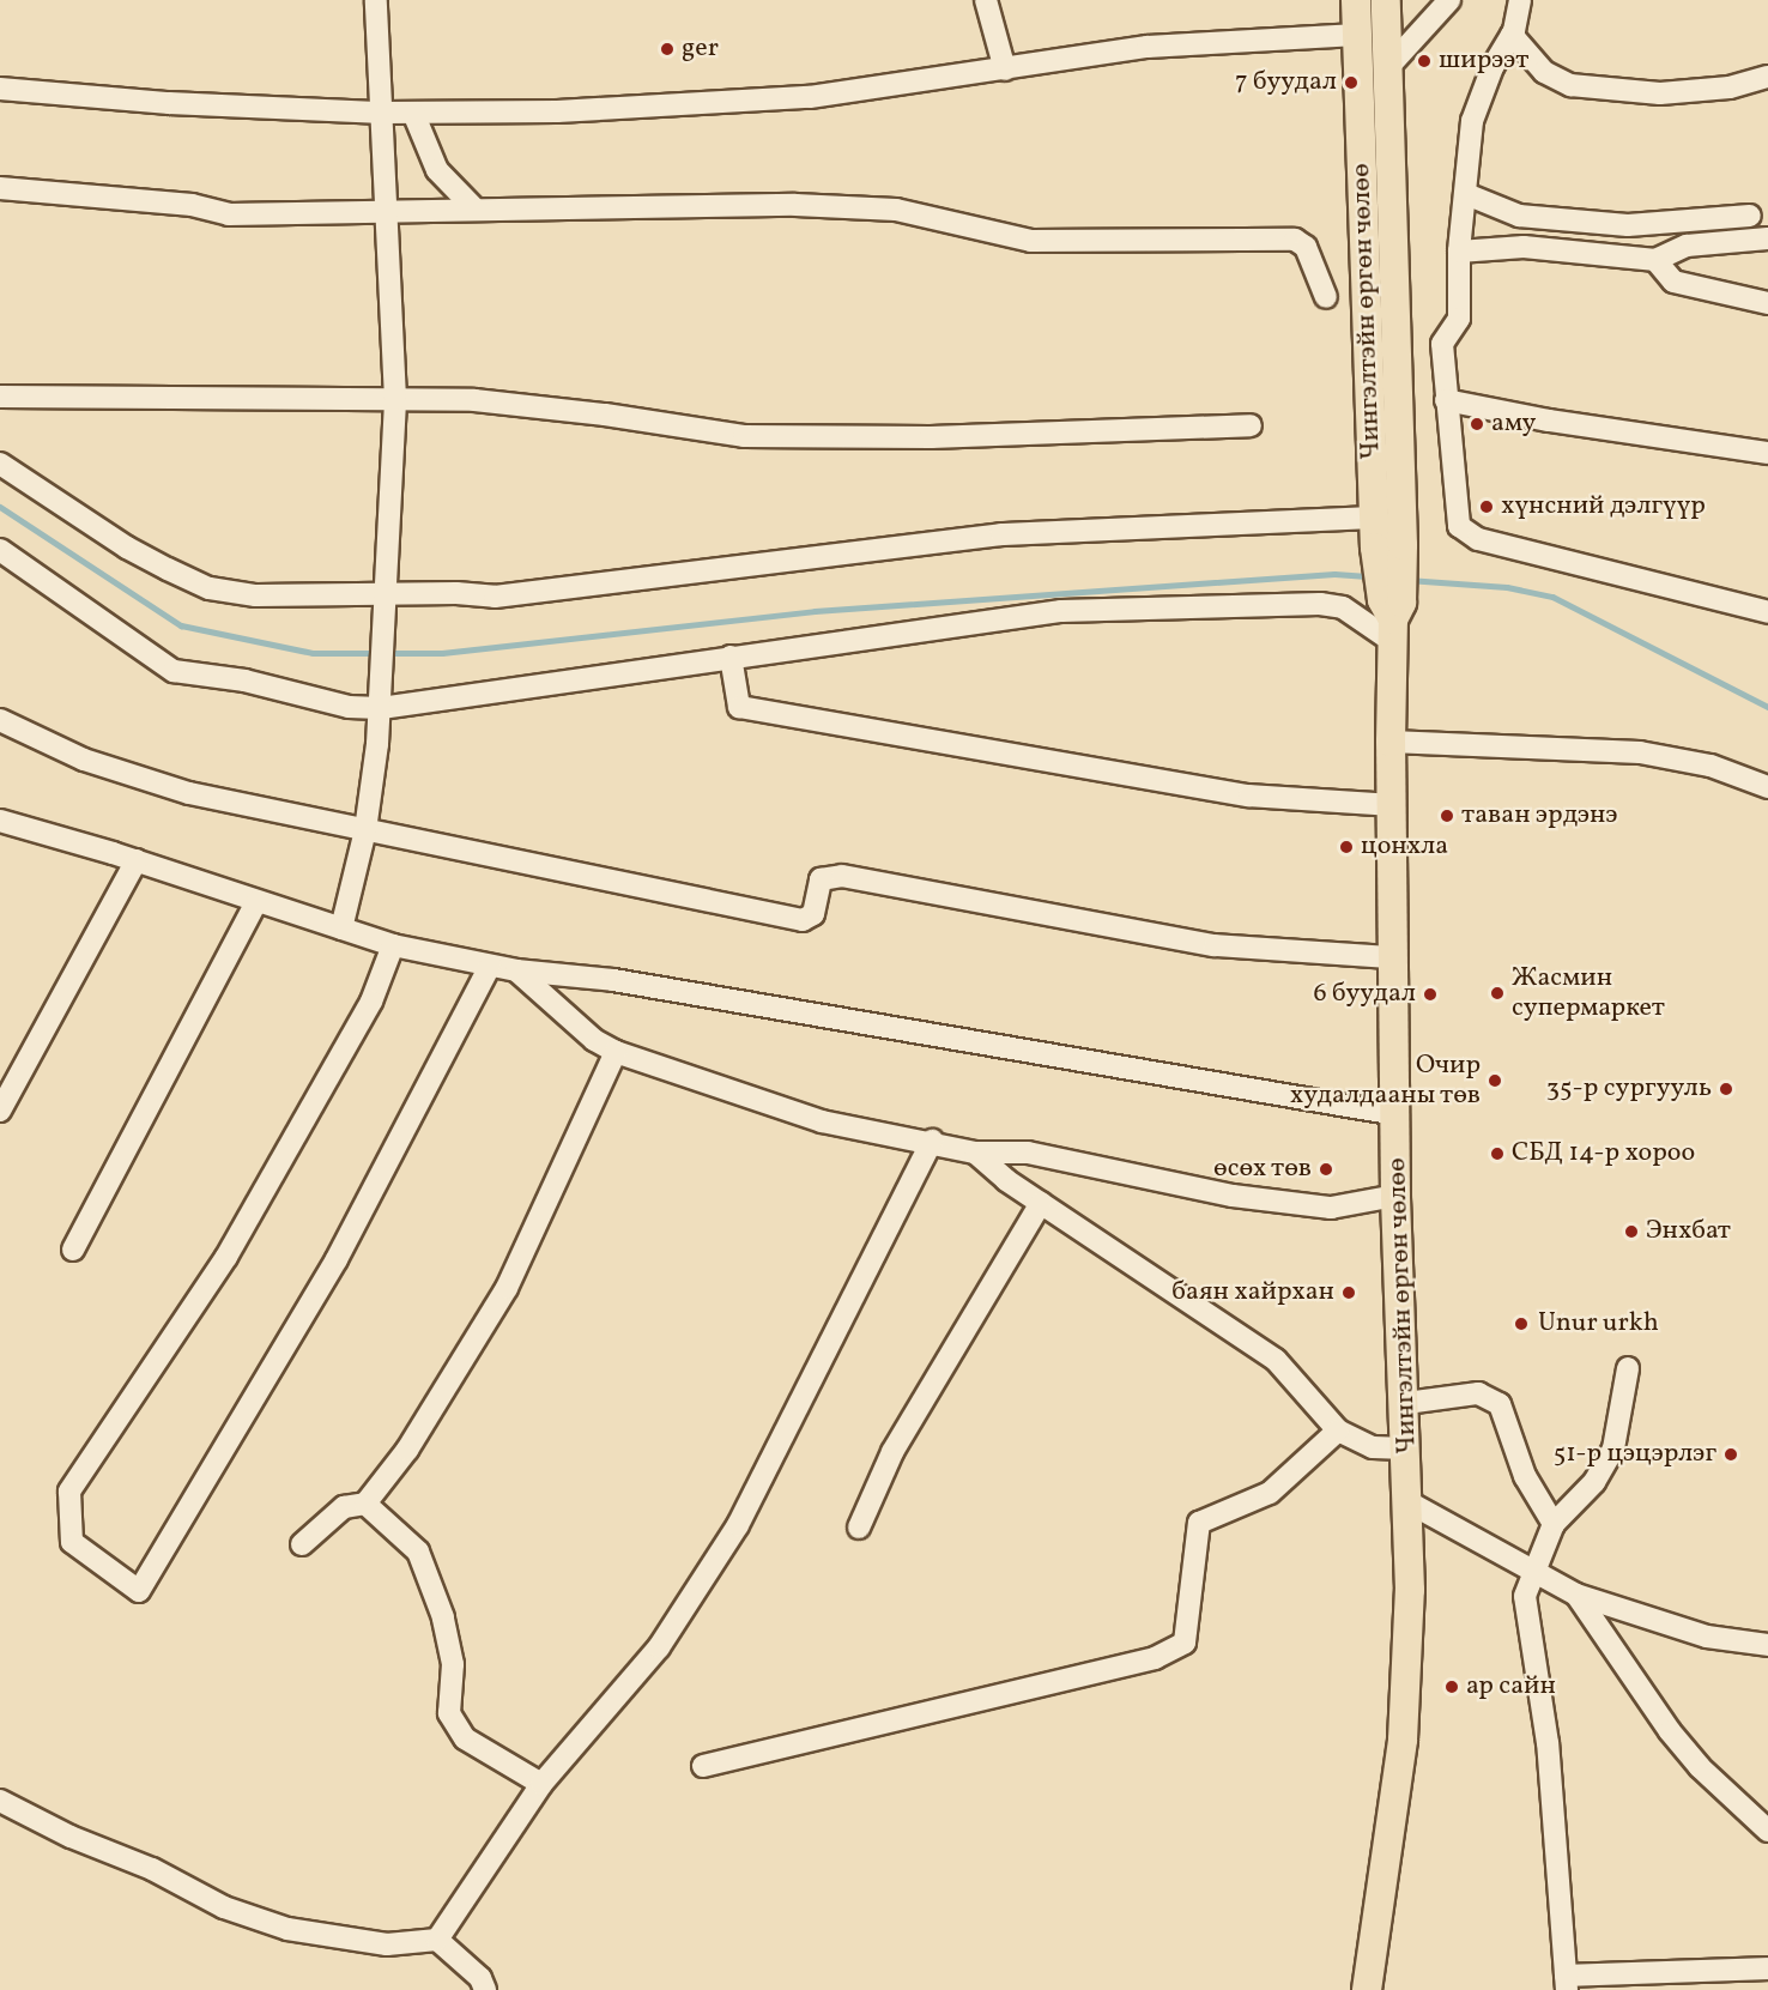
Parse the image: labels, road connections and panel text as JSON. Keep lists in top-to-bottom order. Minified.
{"streets":{"main road":["Чингэлтэйн өргөн чөлөө"]},"places":["ger","ширээт","7 буудал","аму","хүнсний дэлгүүр","таван эрдэнэ","цонхла","Жасмин супермаркет","6 буудал","Очир худалдааны төв","35-р сургууль","СБД 14-р хороо","өсөх төв","Энхбат","баян хайрхан","Unur urkh","51-р цэцэрлэг","ар сайн"]}
